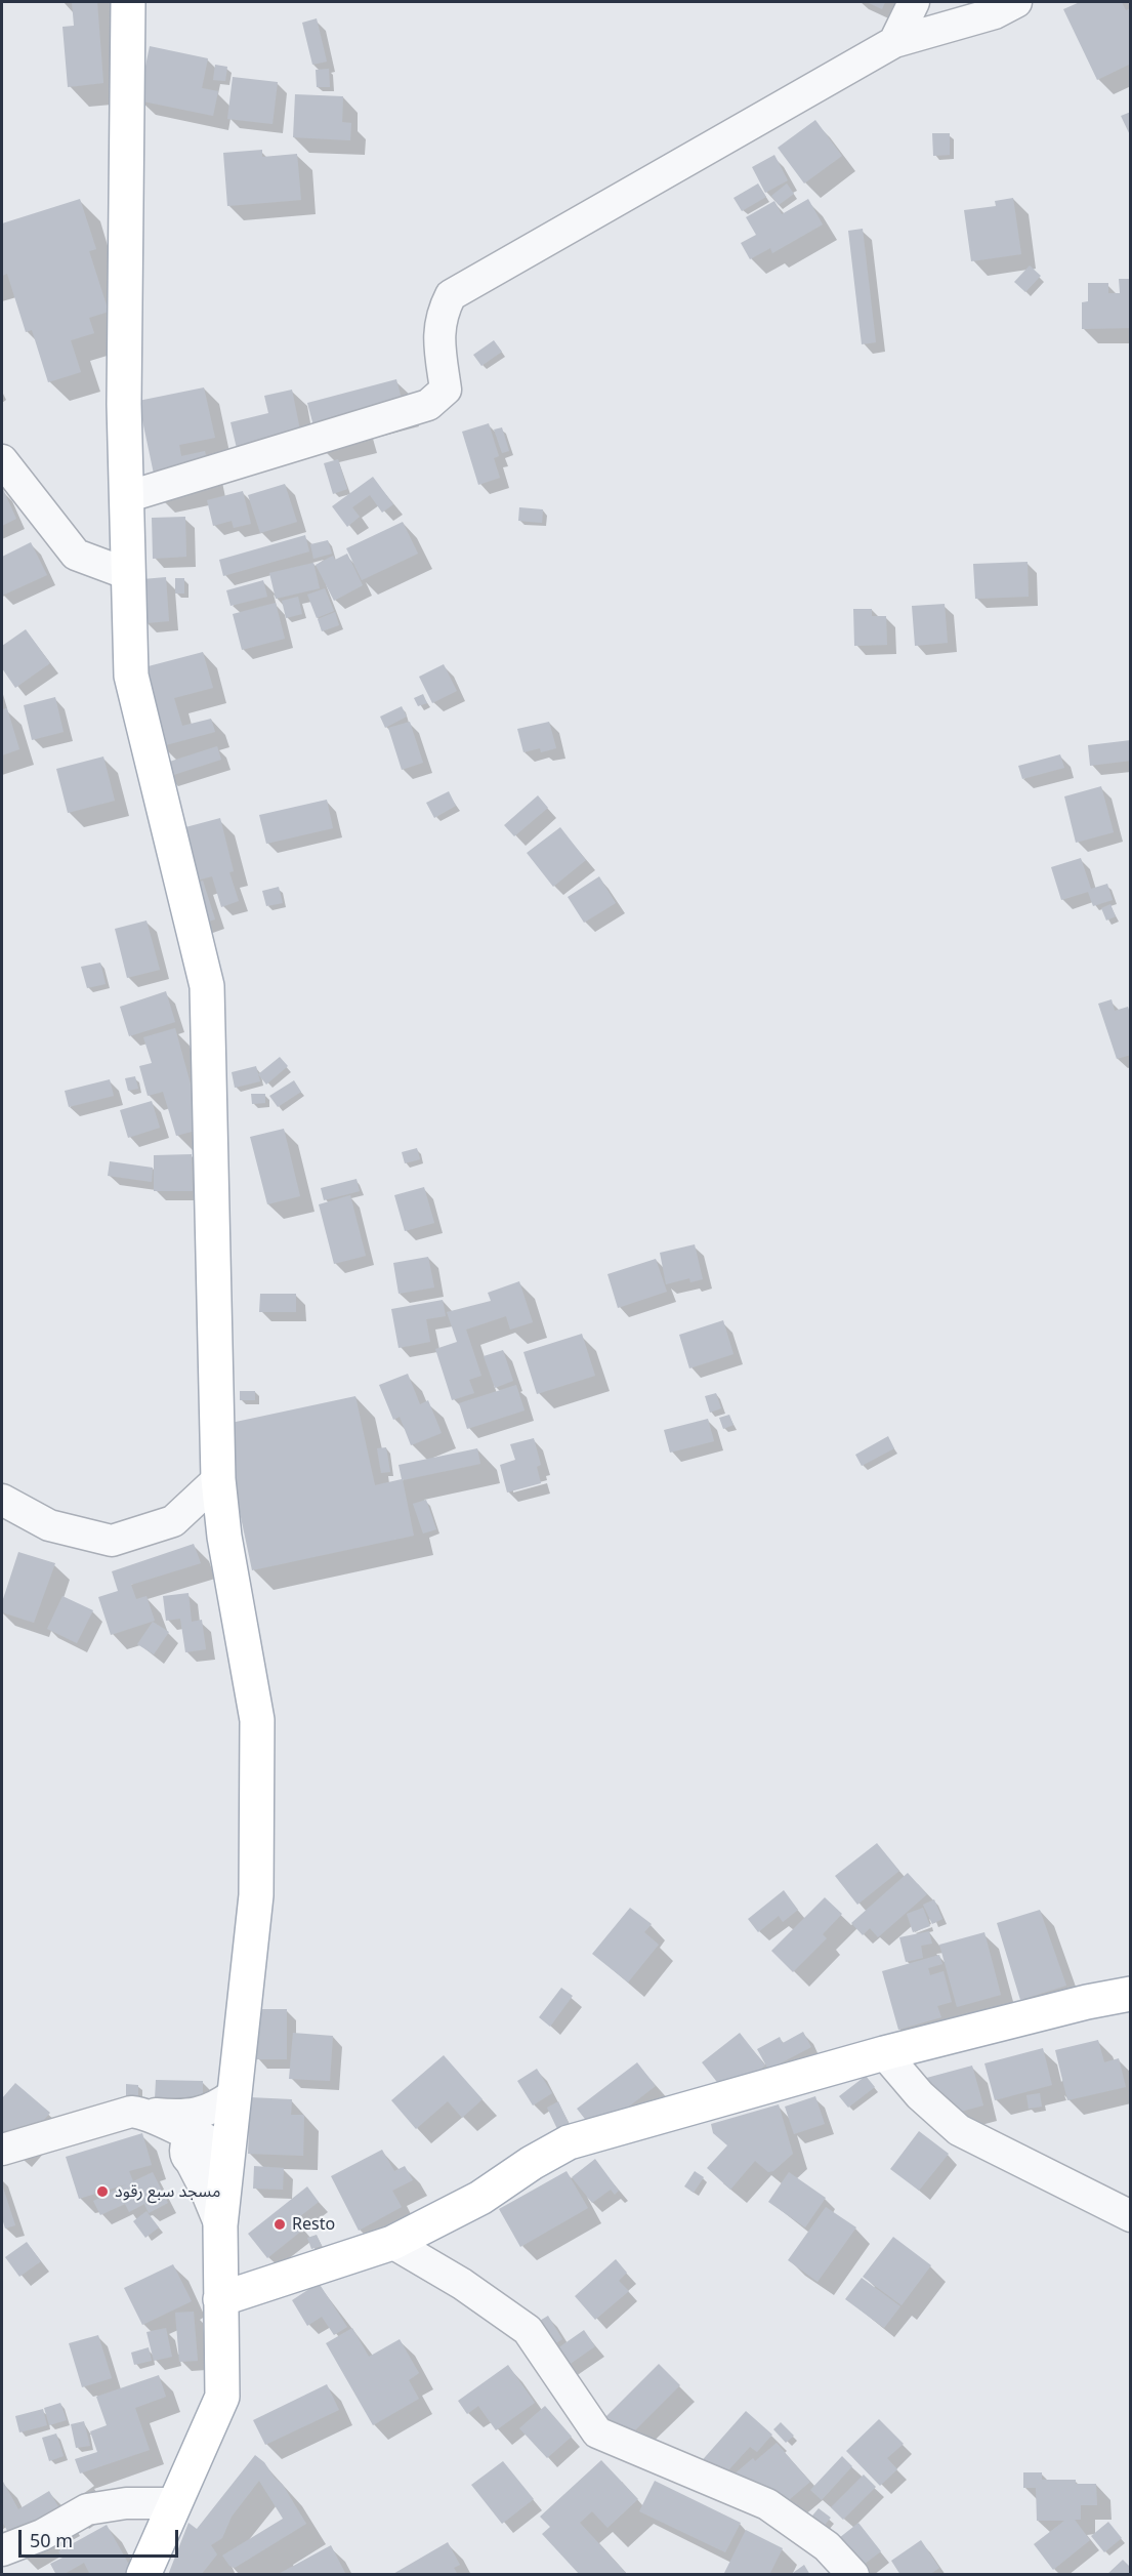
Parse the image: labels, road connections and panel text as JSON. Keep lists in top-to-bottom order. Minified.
{"places":["مسجد سبع رقود","Resto"],"scale_bar":"50 m"}
